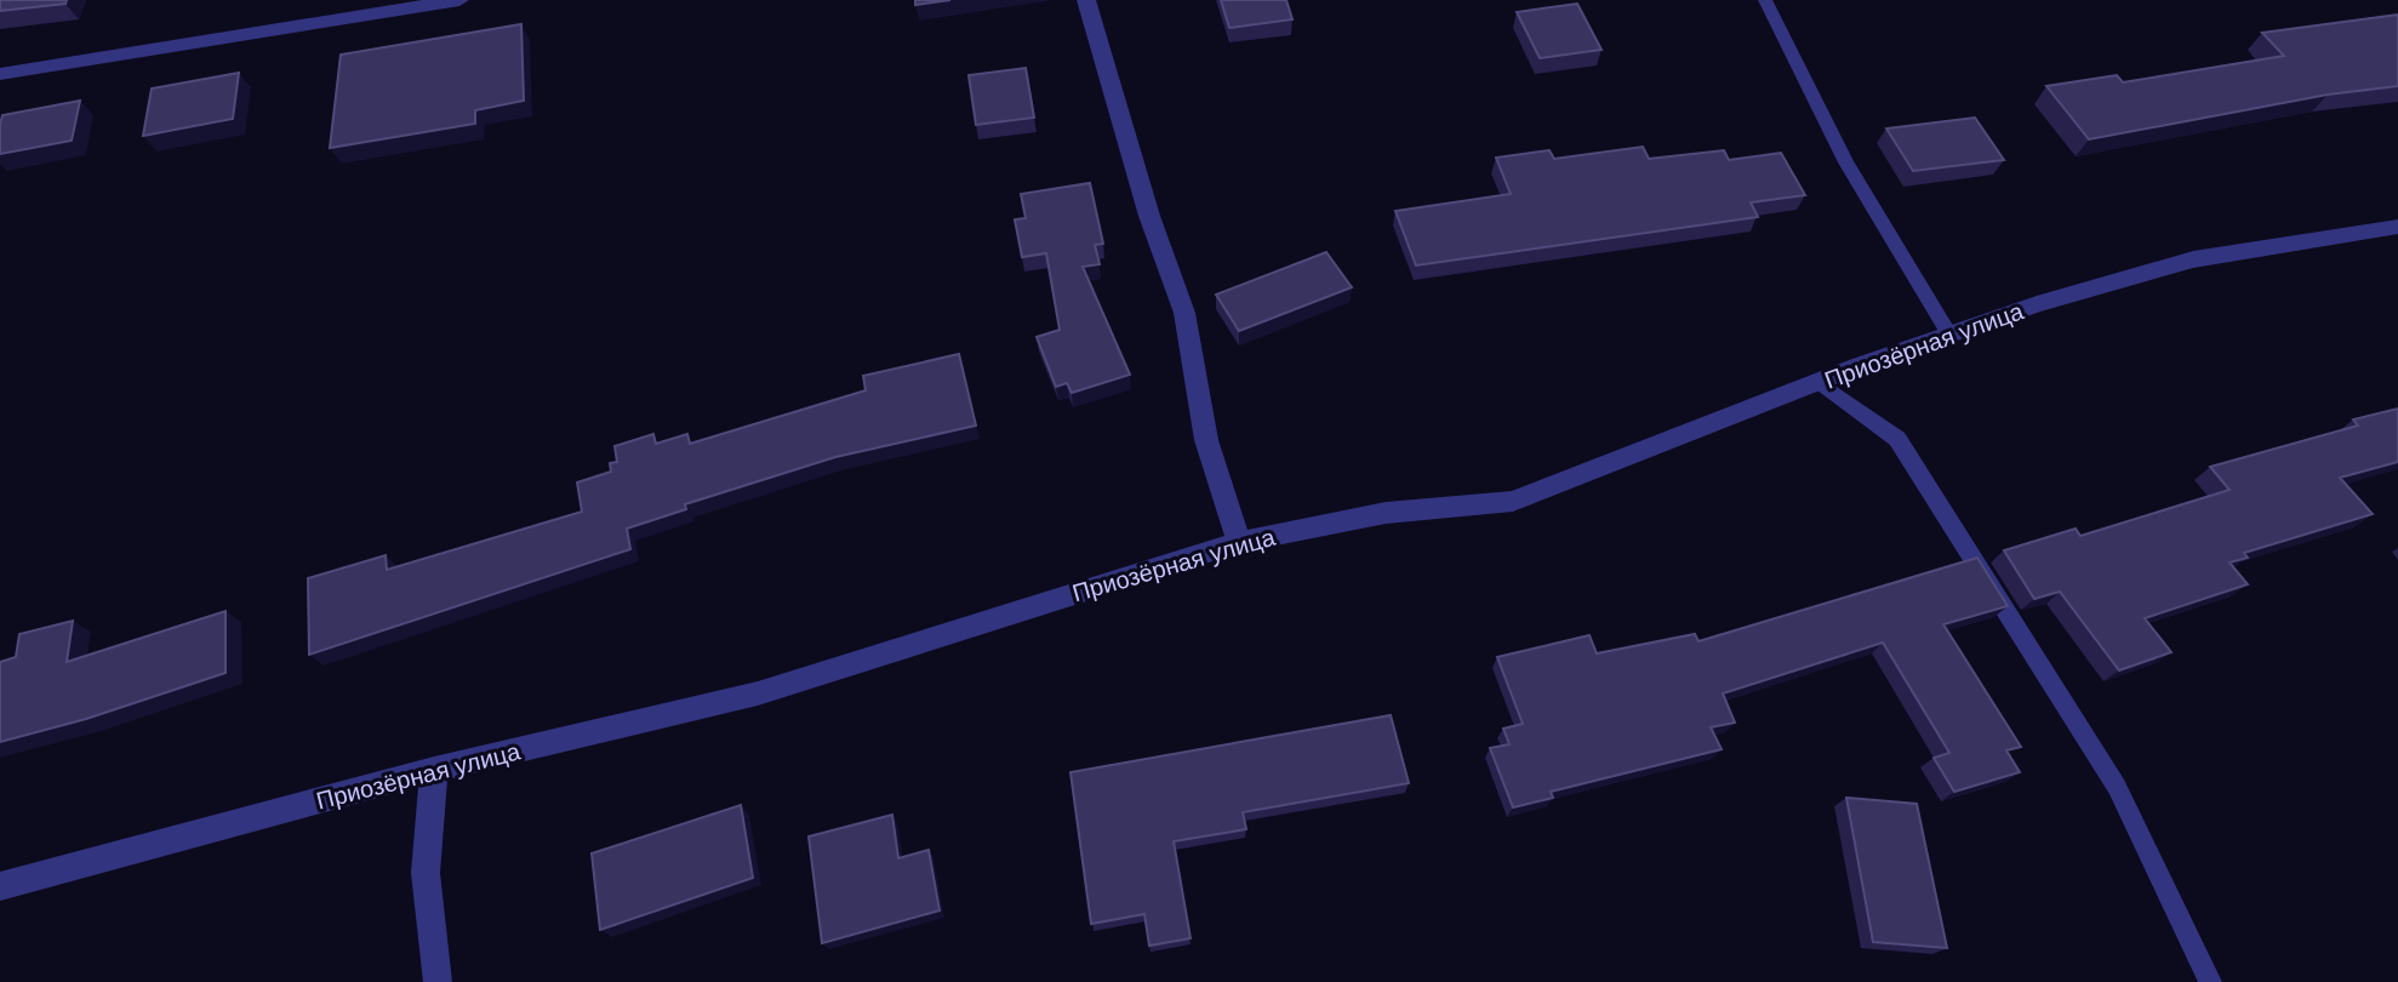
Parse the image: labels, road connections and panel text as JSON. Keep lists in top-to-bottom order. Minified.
{"streets":{"street":["Приозёрная улица"]}}
